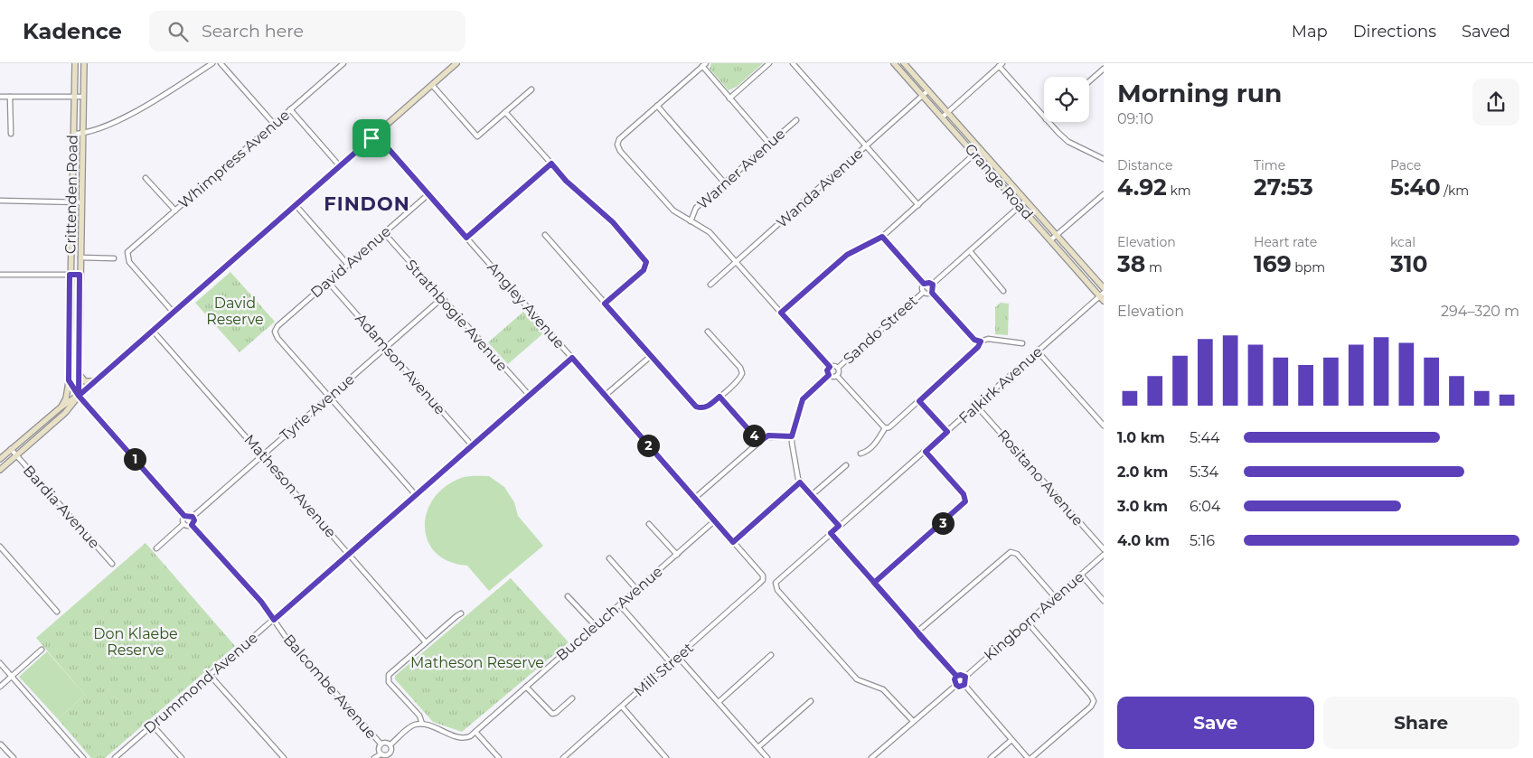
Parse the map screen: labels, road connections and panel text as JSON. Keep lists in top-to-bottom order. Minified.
{"streets":{"main road":["Grange Road","Crittenden Road"],"street":["Whimpress Avenue","Warner Avenue","Wanda Avenue","David Avenue","Angley Avenue","Strathbogie Avenue","Sando Street","Adamson Avenue","Falkirk Avenue","Tyrie Avenue","Rositano Avenue","Matheson Avenue","Bardia Avenue","Buccleuch Avenue","Kingborn Avenue","Mill Street","Drummond Avenue","Balcombe Avenue"]},"crossings":[["Grange Road","Wanda Avenue"],["Grange Road","Falkirk Avenue"],["David Avenue","Angley Avenue"],["David Avenue","Strathbogie Avenue"],["David Avenue","Adamson Avenue"],["David Avenue","Tyrie Avenue"],["Angley Avenue","Buccleuch Avenue"],["Angley Avenue","Mill Street"],["Angley Avenue","Drummond Avenue"],["Strathbogie Avenue","Tyrie Avenue"],["Strathbogie Avenue","Drummond Avenue"],["Sando Street","Falkirk Avenue"],["Adamson Avenue","Tyrie Avenue"],["Adamson Avenue","Drummond Avenue"],["Falkirk Avenue","Rositano Avenue"],["Tyrie Avenue","Matheson Avenue"],["Tyrie Avenue","Balcombe Avenue"],["Matheson Avenue","Drummond Avenue"],["Drummond Avenue","Balcombe Avenue"]],"districts":["FINDON"],"parks":["David Reserve","Don Klaebe Reserve","Matheson Reserve"],"page":{"header":"Kadence","search":"Search here","nav":["Map","Directions","Saved"],"heading":["Morning run","09:10"],"stats":[["Distance","4.92 km"],["Time","27:53"],["Pace","5:40 /km"],["Elevation","38 m"],["Heart rate","169 bpm"],["kcal","310"]],"chart":["Elevation","294–320 m"],"list":[{"name":"1.0 km","note":"5:44"},{"name":"2.0 km","note":"5:34"},{"name":"3.0 km","note":"6:04"},{"name":"4.0 km","note":"5:16"}],"pins":["4","2","1","3"],"buttons":["Save","Share"]}}
